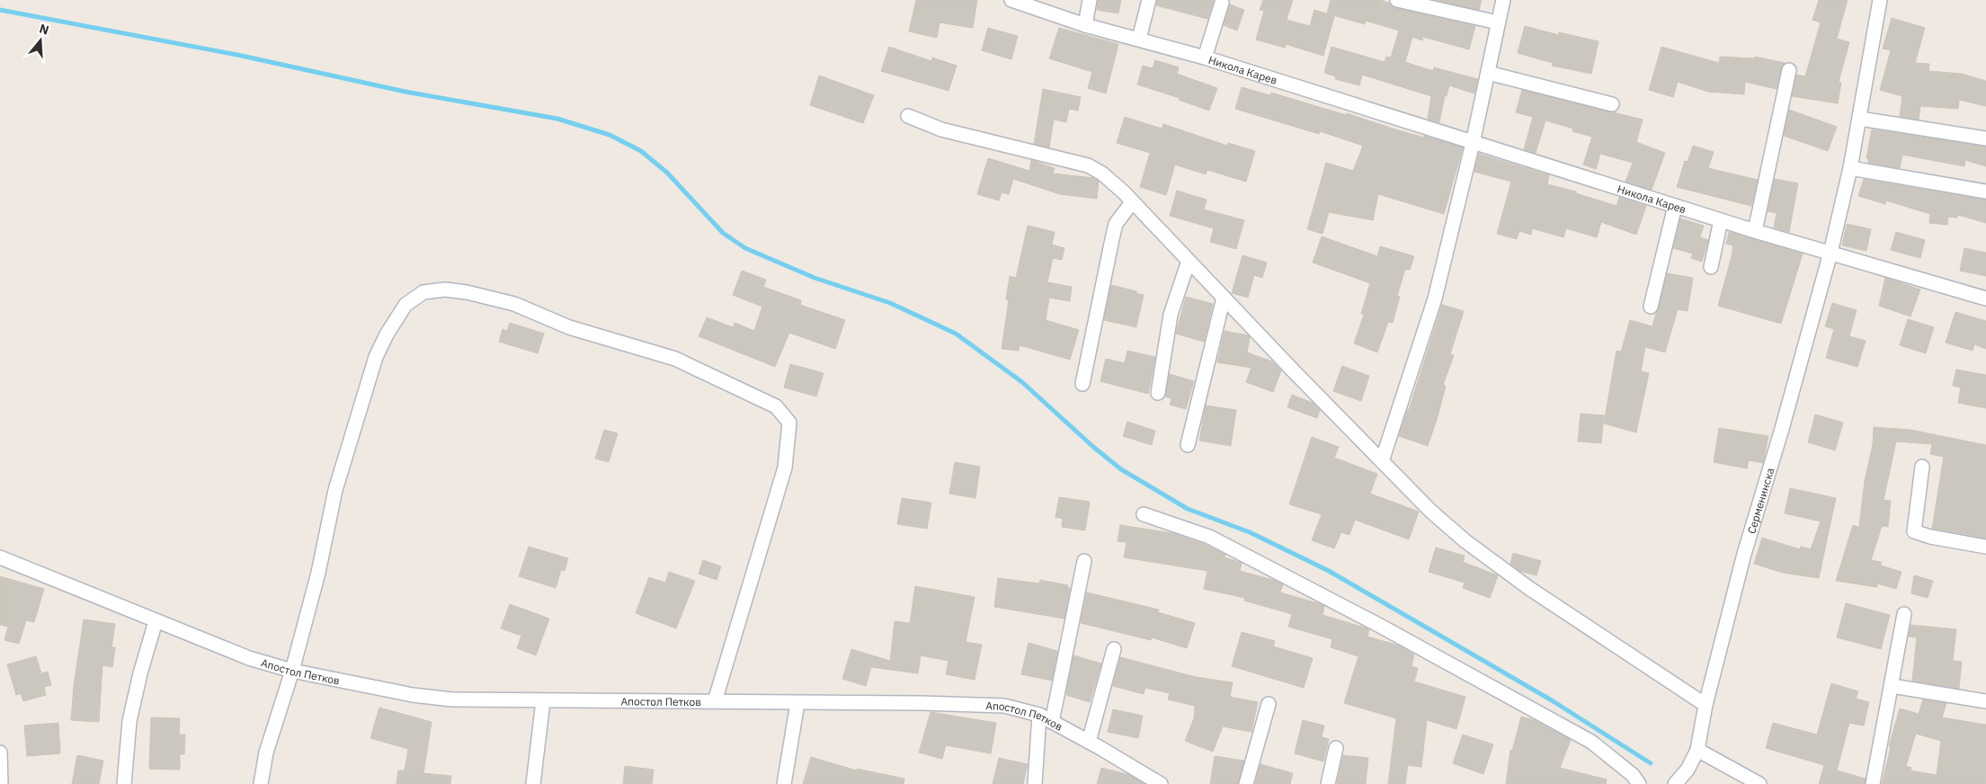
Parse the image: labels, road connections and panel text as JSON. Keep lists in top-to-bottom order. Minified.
{"streets":{"street":["Никола Карев","Серменинска","Апостол Петков"]},"crossings":[["Никола Карев","Серменинска"]],"north":"top"}
